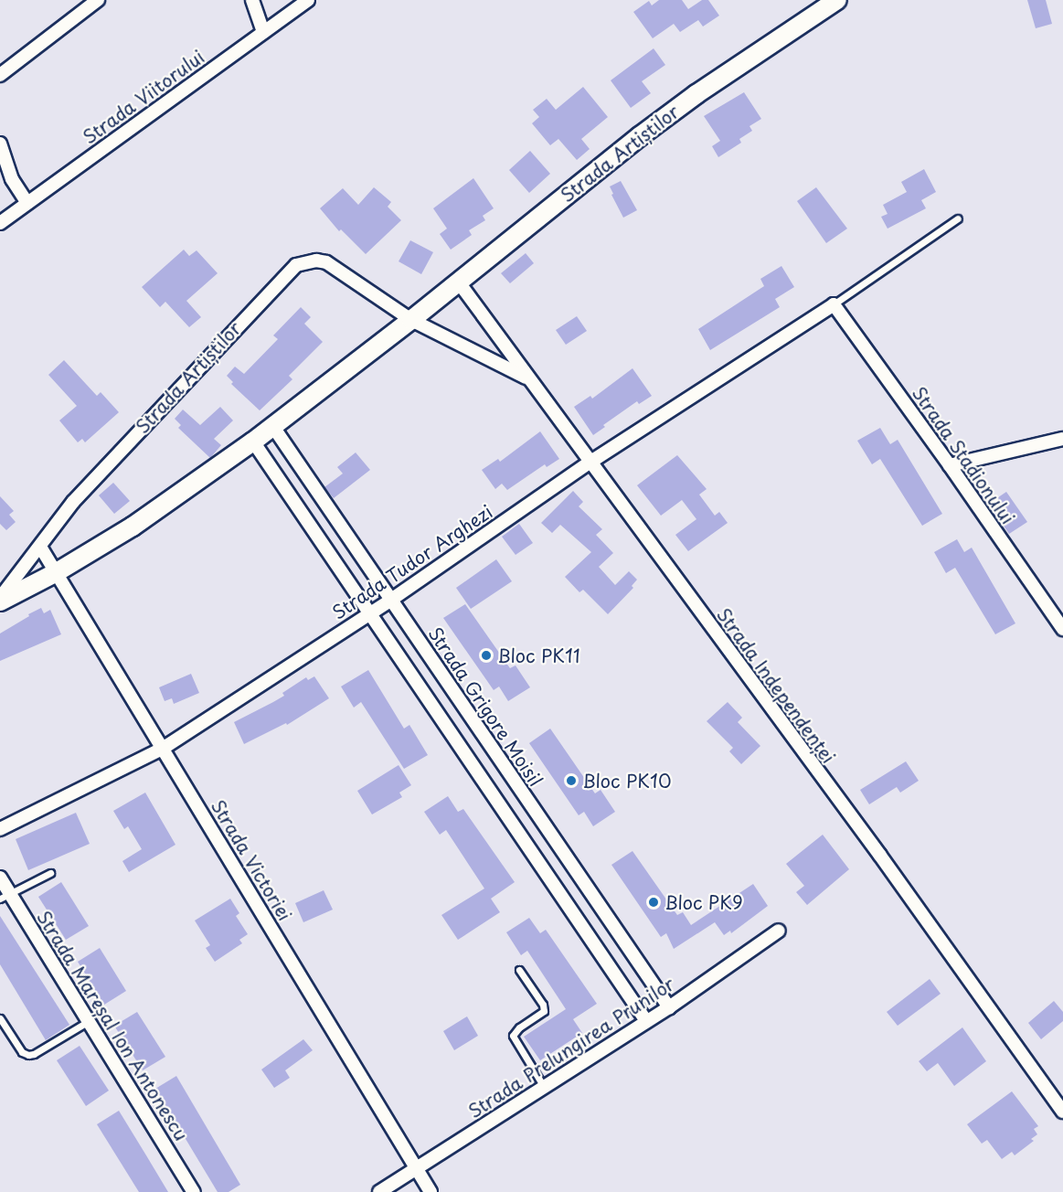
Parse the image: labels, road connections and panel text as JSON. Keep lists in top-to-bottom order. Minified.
{"streets":{"street":["Strada Viitorului","Strada Artiștilor","Strada Stadionului","Strada Tudor Arghezi","Strada Independenței","Strada Grigore Moisil","Strada Victoriei","Strada Mareșal Ion Antonescu","Strada Prelungirea Prunilor"]},"crossings":[["Strada Artiștilor","Strada Independenței"],["Strada Artiștilor","Strada Grigore Moisil"],["Strada Artiștilor","Strada Victoriei"],["Strada Stadionului","Strada Tudor Arghezi"],["Strada Tudor Arghezi","Strada Independenței"],["Strada Tudor Arghezi","Strada Grigore Moisil"],["Strada Tudor Arghezi","Strada Victoriei"],["Strada Grigore Moisil","Strada Prelungirea Prunilor"],["Strada Victoriei","Strada Prelungirea Prunilor"]],"places":["Bloc PK11","Bloc PK10","Bloc PK9"]}
